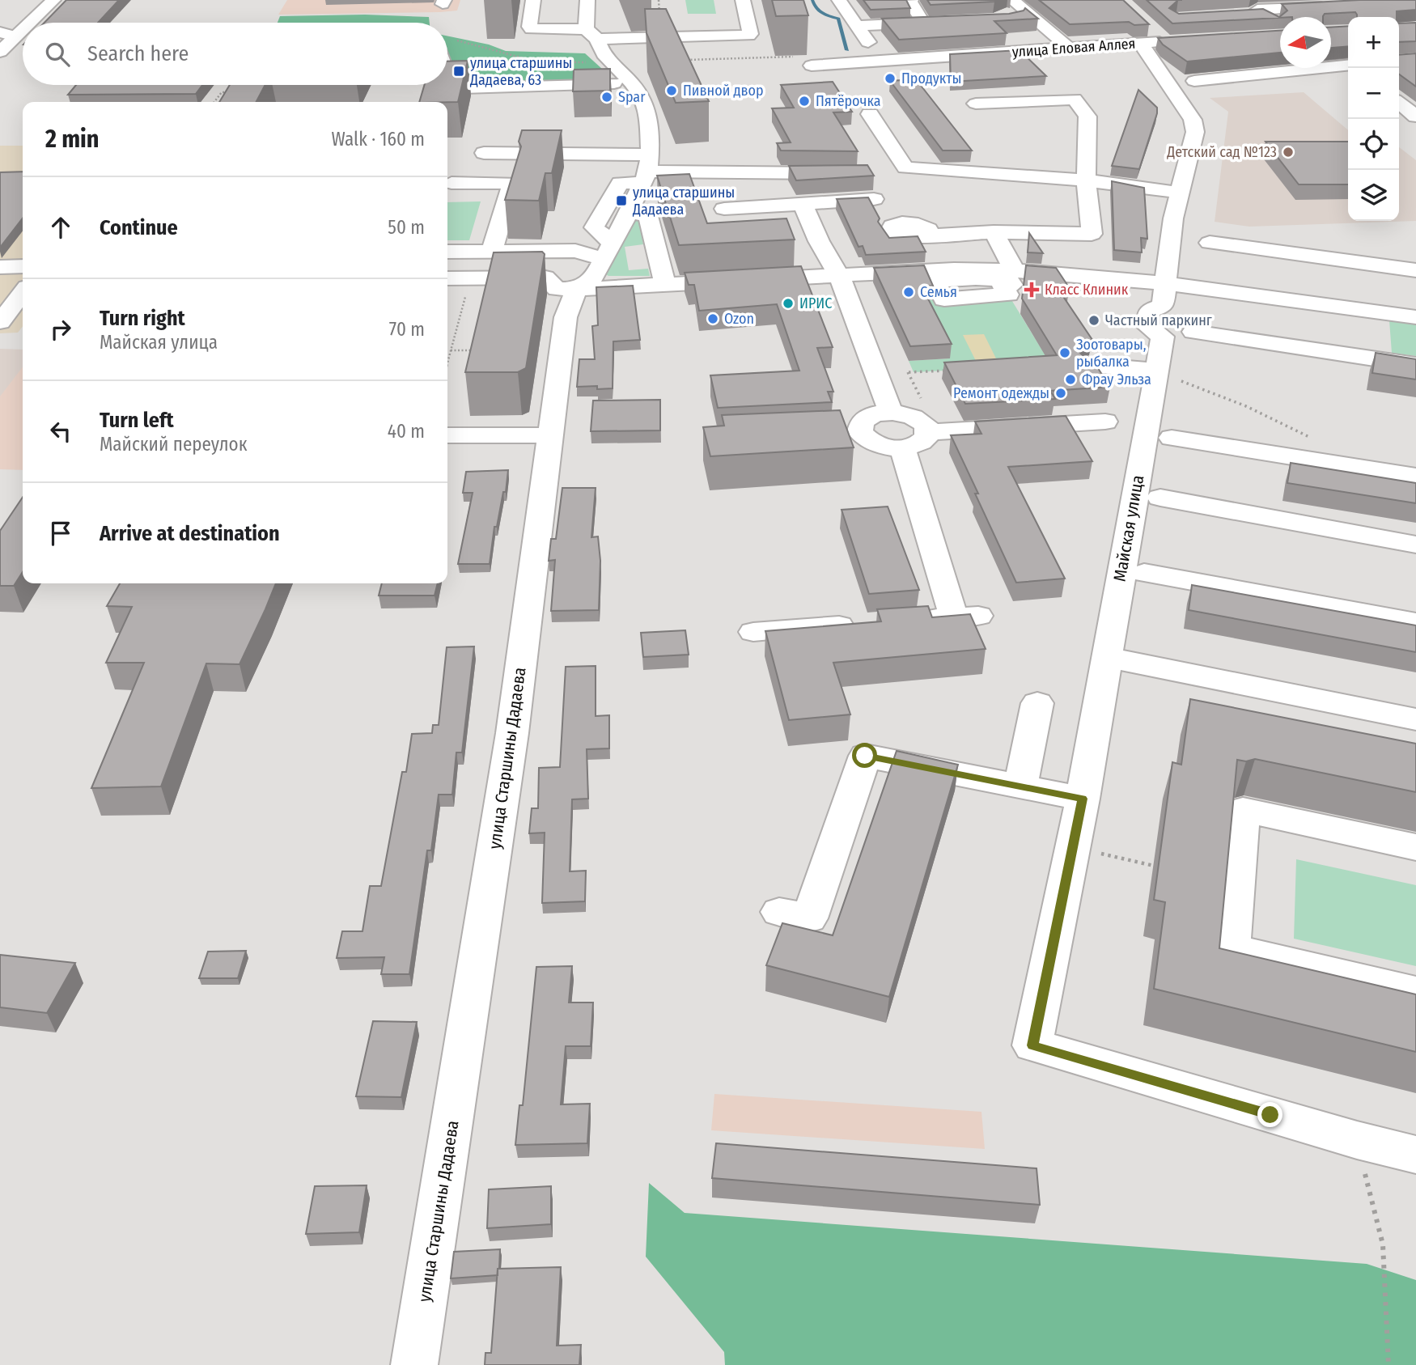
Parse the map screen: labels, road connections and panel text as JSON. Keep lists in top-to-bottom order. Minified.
{"streets":{"street":["улица Еловая Аллея","Майская улица","улица Старшины Дадаева"]},"crossings":[["улица Еловая Аллея","Майская улица"]],"places":{"transit":["улица старшины Дадаева, 63","улица старшины Дадаева"],"other":["Продукты","Пивной двор","Spar","Пятёрочка","Детский сад №123","Семья","ИРИС","Ozon","Частный паркинг","Зоотовары, рыбалка","Фрау Эльза","Ремонт одежды"],"health":["Класс Клиник"]},"north":"left","page":{"map_buttons":["+","−"],"search":"Search here","heading":["2 min","Walk · 160 m"],"list":[["Continue","50 m"],["Turn right","Майская улица","70 m"],["Turn left","Майский переулок","40 m"],"Arrive at destination"]}}
